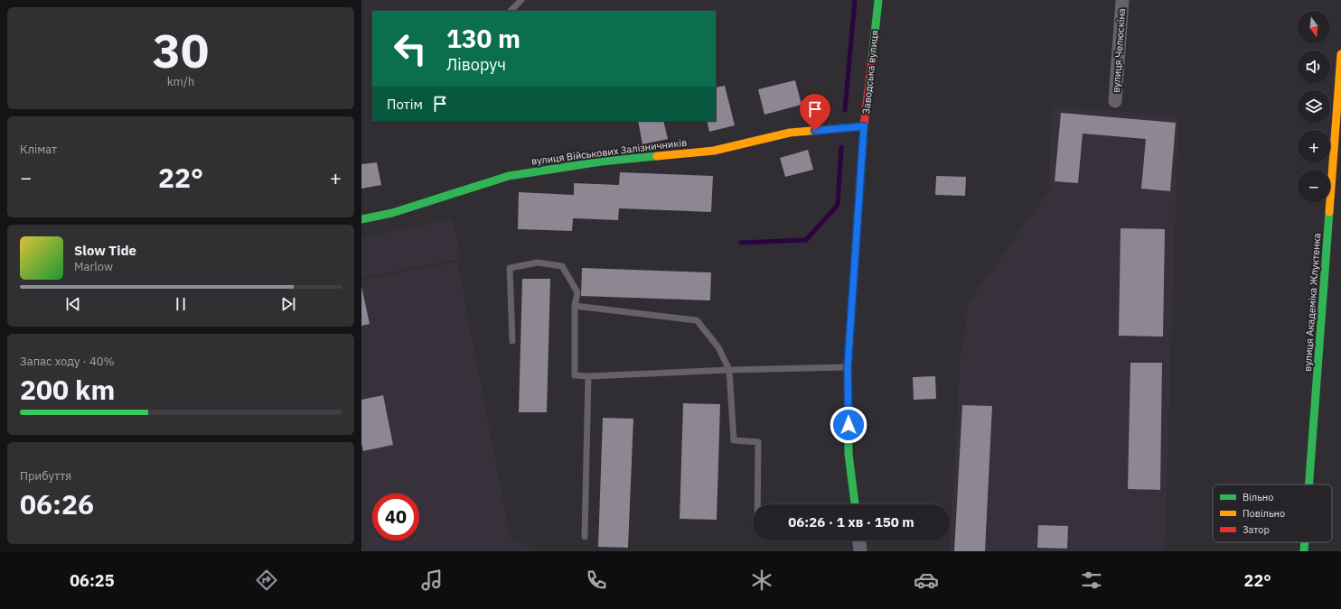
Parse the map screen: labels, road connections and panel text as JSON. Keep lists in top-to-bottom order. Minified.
{"streets":{"street":["вулиця Челюскіна","Заводська вулиця","вулиця Військових Залізничників","вулиця Академіка Жлуктенка"]},"crossings":[["Заводська вулиця","вулиця Військових Залізничників"]],"legend":["Вільно","Повільно","Затор"],"north":"bottom","page":{"tile":[["30","km/h"],"Клімат",["Запас ходу · 40%","200 km"],["Прибуття","06:26"]],"map_buttons":["+","−"],"turn":["130 m","Ліворуч"],"then":"Потім","heat":["−","22°","+"],"song":["Slow Tide","Marlow"],"limit":"40","trip":"06:26 · 1 хв · 150 m","tabs":["06:25","22°"]}}
